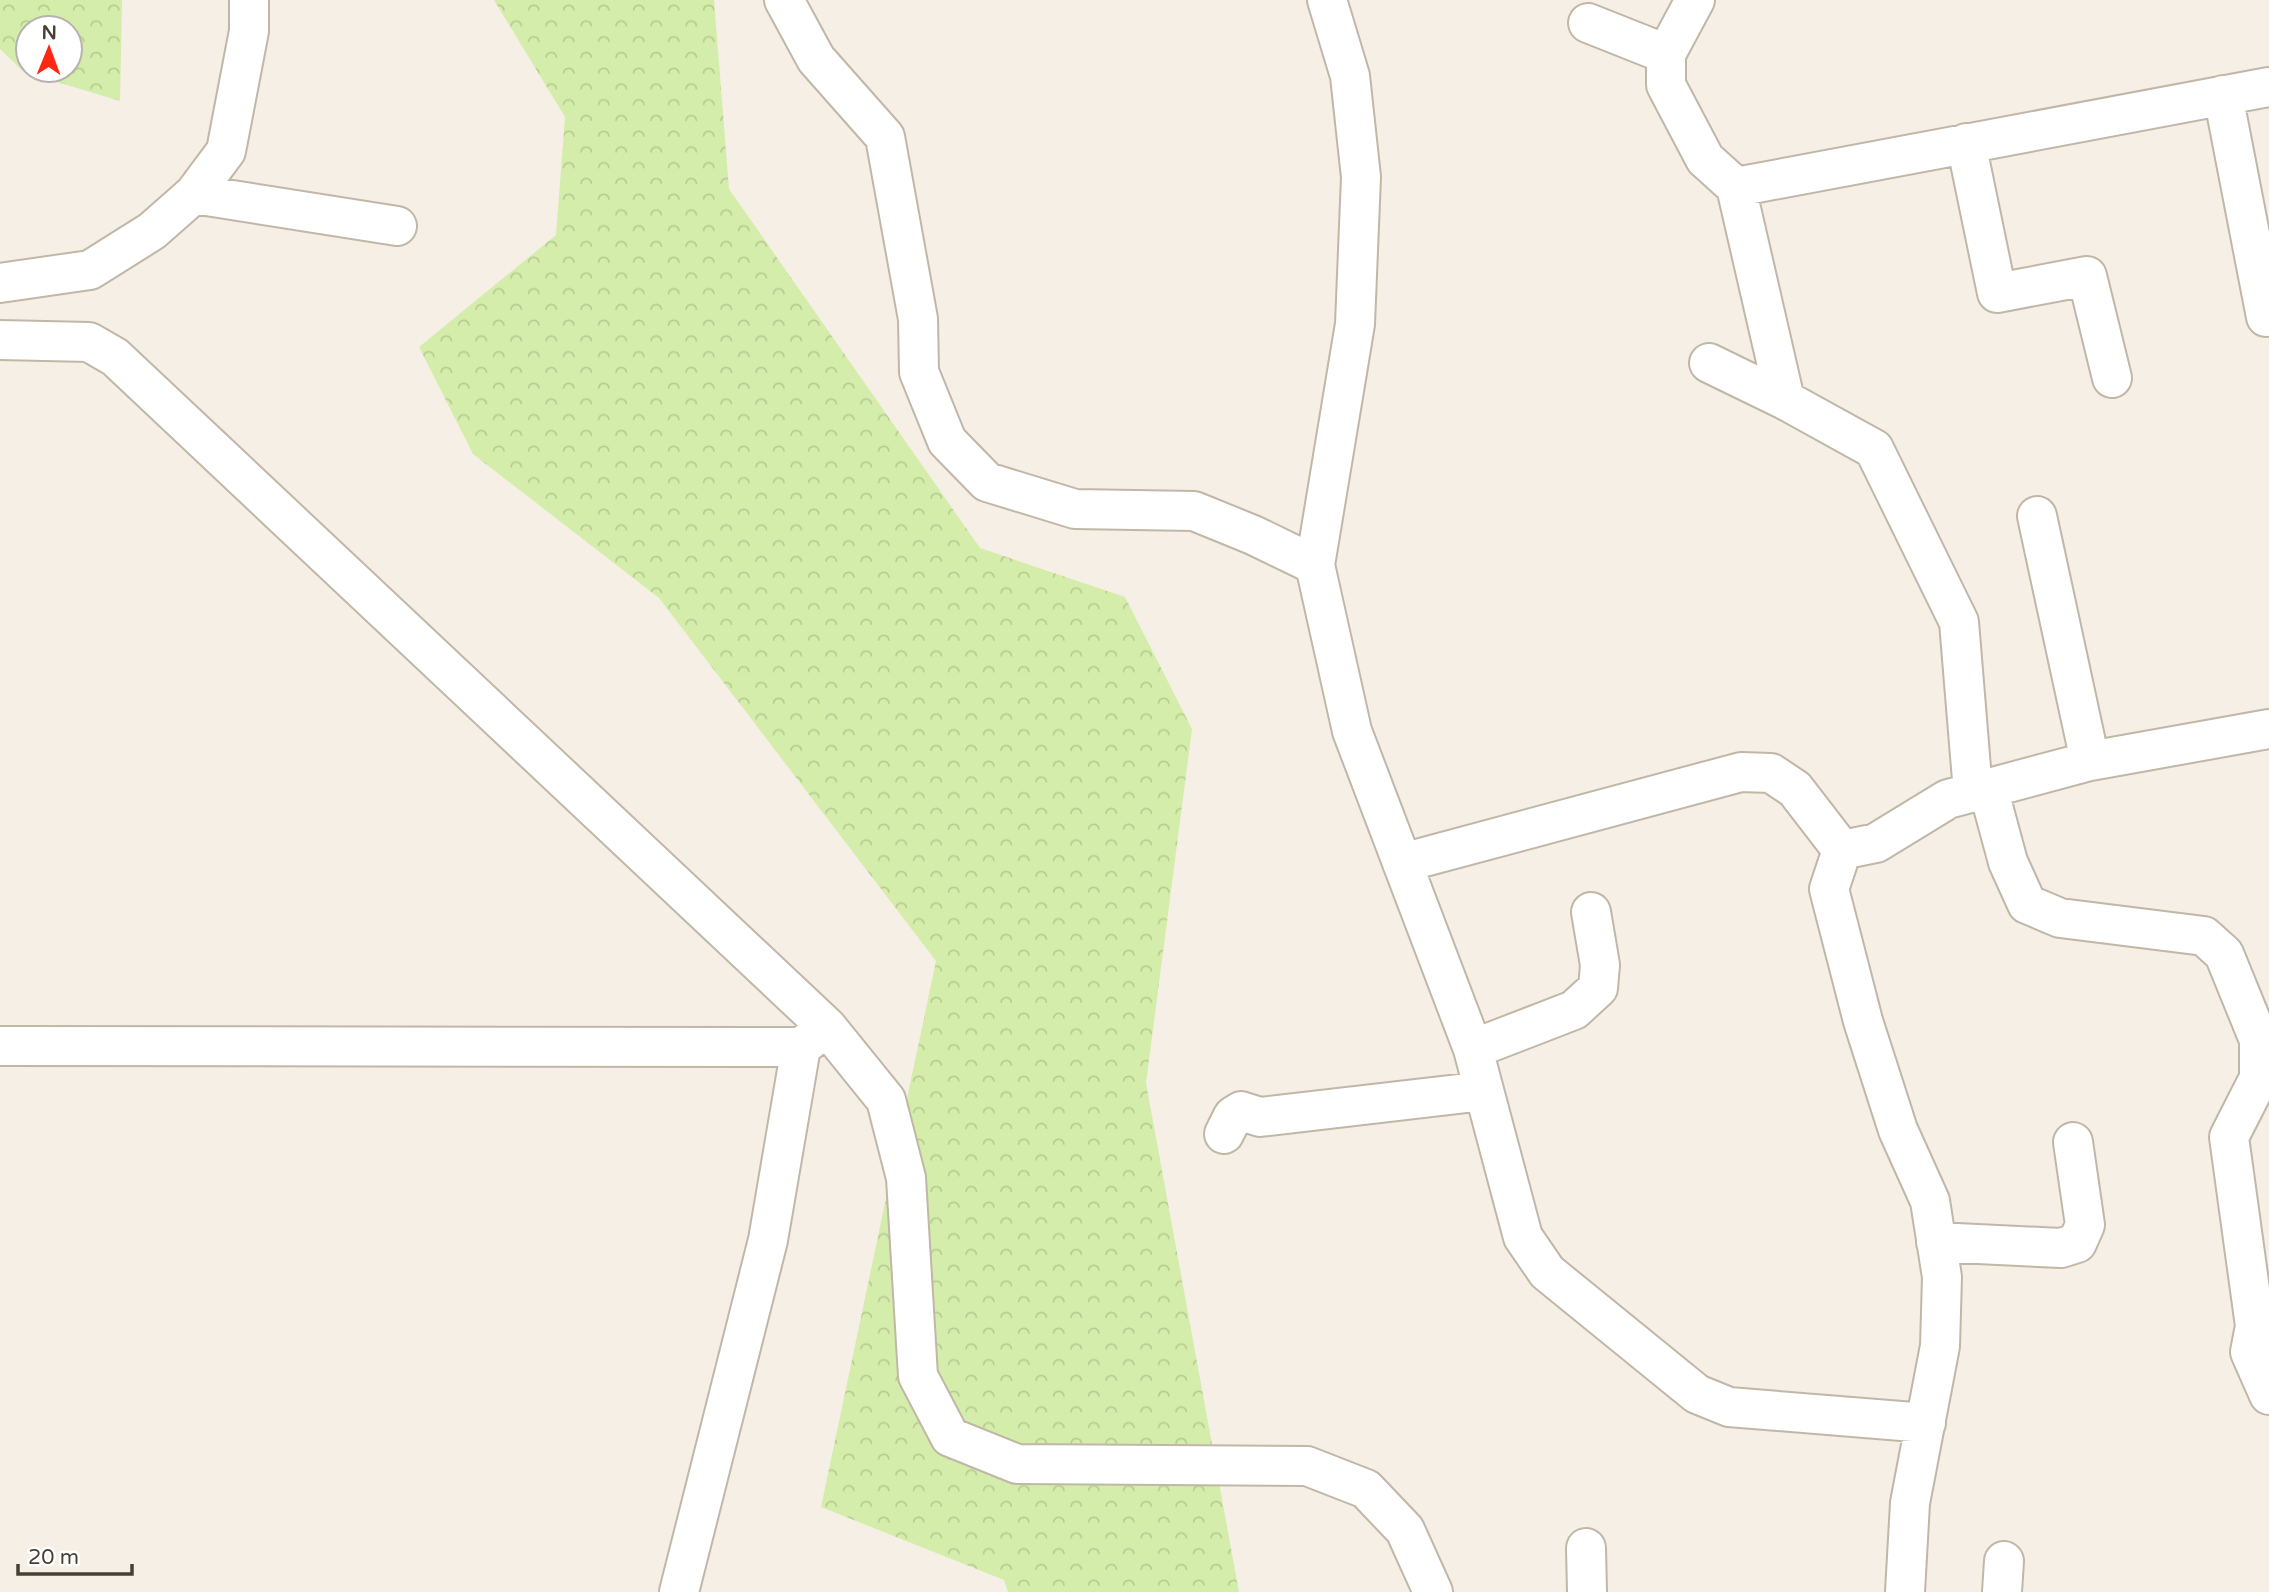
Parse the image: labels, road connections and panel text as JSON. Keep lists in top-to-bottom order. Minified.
{"scale_bar":"20 m","north":"top"}
